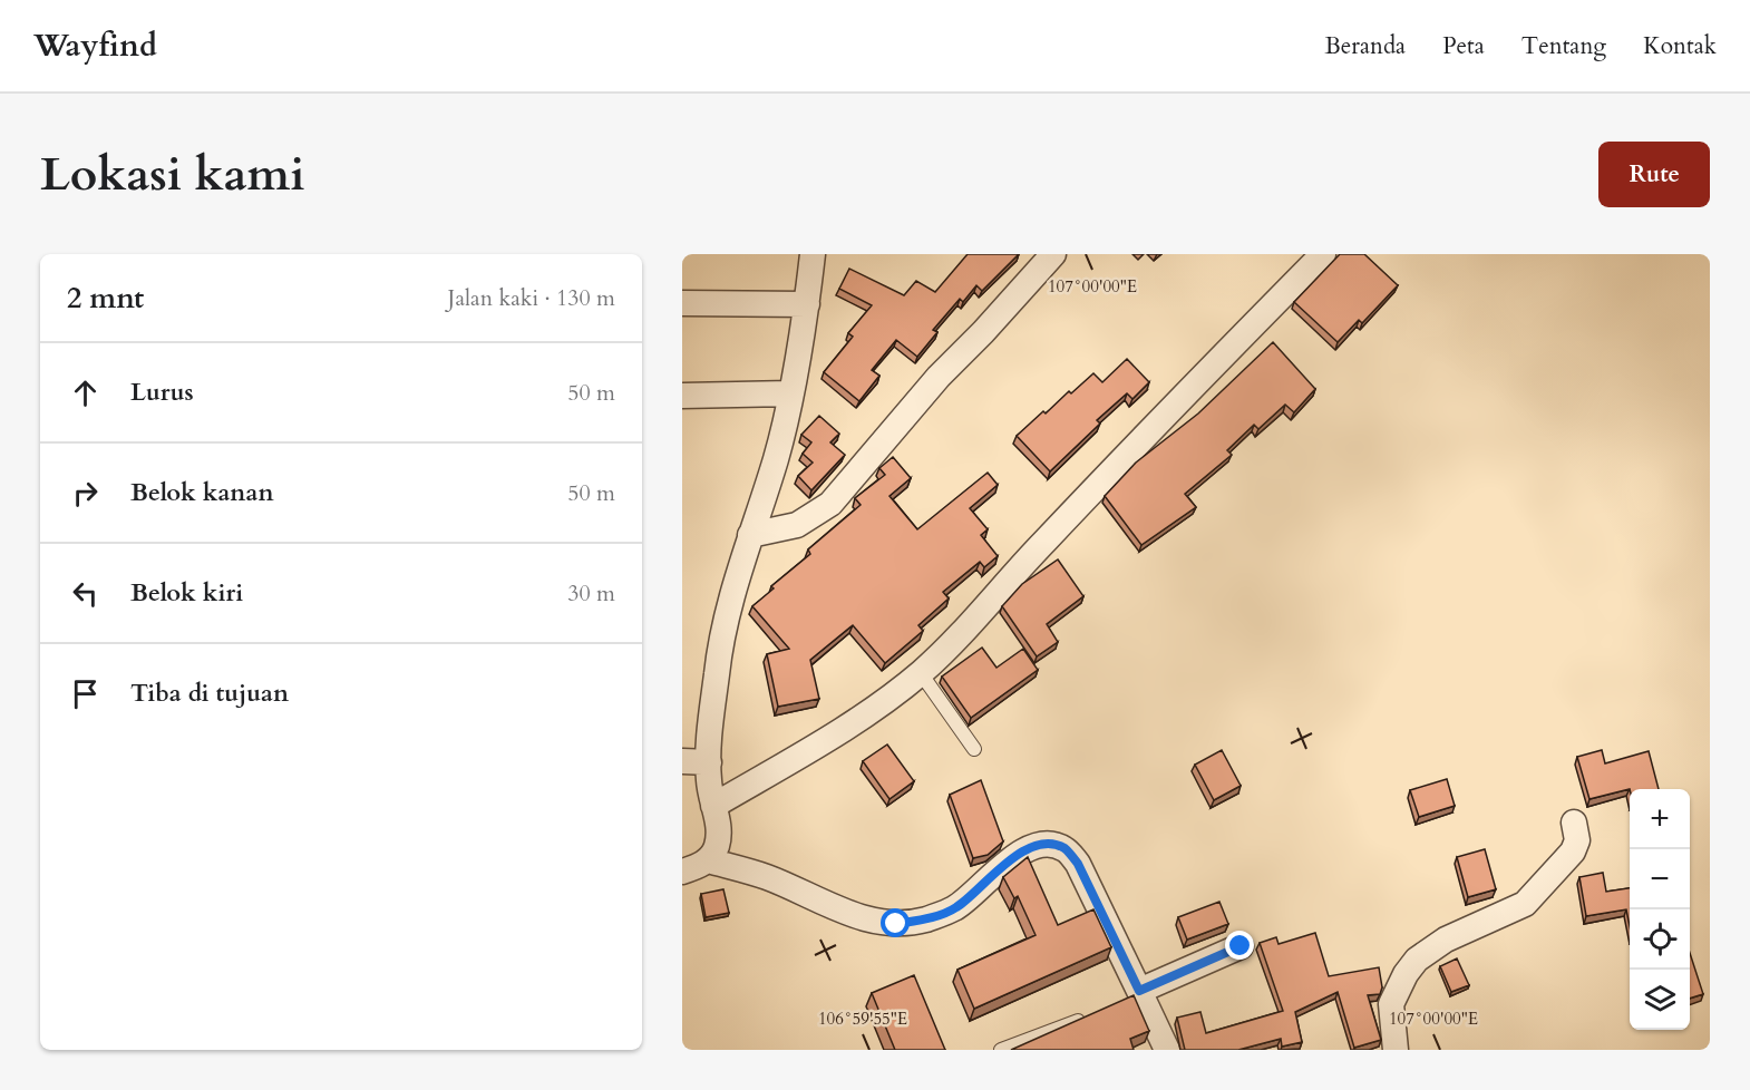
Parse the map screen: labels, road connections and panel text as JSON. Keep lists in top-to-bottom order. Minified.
{"page":{"header":"Wayfind","nav":["Beranda","Peta","Tentang","Kontak"],"buttons":"Rute","title":"Lokasi kami","heading":["2 mnt","Jalan kaki · 130 m"],"list":[["Lurus","50 m"],["Belok kanan","50 m"],["Belok kiri","30 m"],"Tiba di tujuan"],"map_buttons":["+","−"]},"coordinates":["107°00'00\"E","106°59'55\"E"]}
